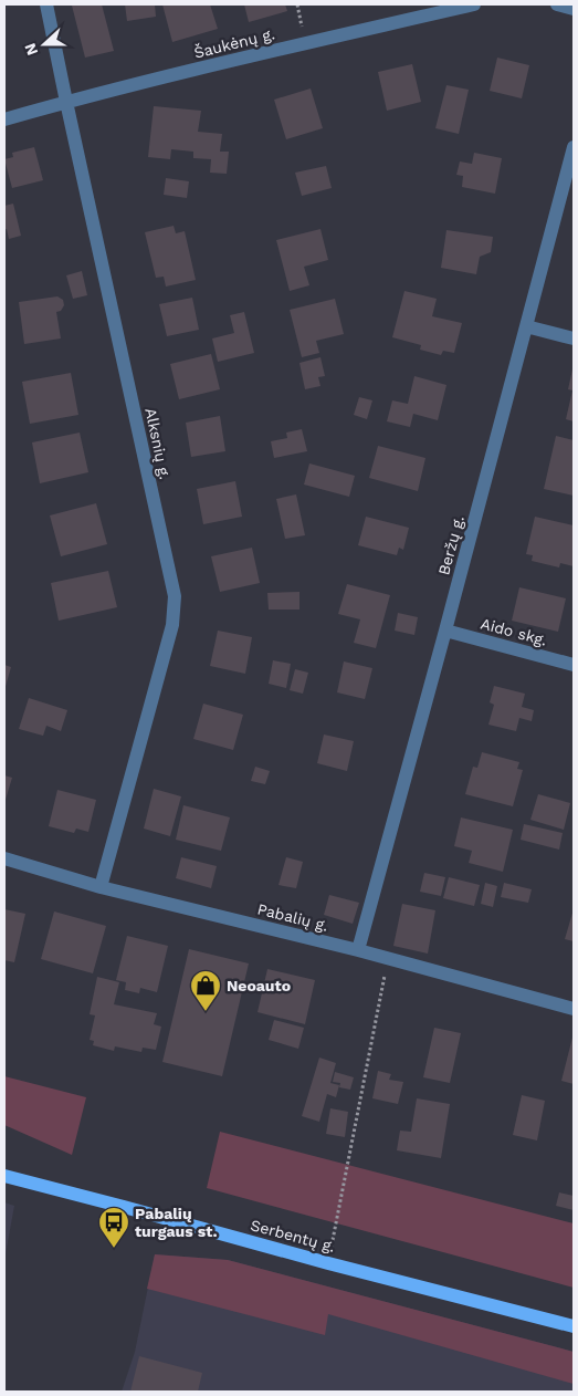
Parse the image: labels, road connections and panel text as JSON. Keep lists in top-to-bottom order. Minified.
{"streets":{"main road":["Serbentų g."],"street":["Šaukėnų g.","Alksnių g.","Beržų g.","Aido skg.","Pabalių g."]},"crossings":[["Šaukėnų g.","Alksnių g."],["Alksnių g.","Pabalių g."],["Beržų g.","Aido skg."],["Beržų g.","Pabalių g."]],"places":{"shop":["Neoauto"],"bus stop":["Pabalių turgaus st."]},"north":"left"}
